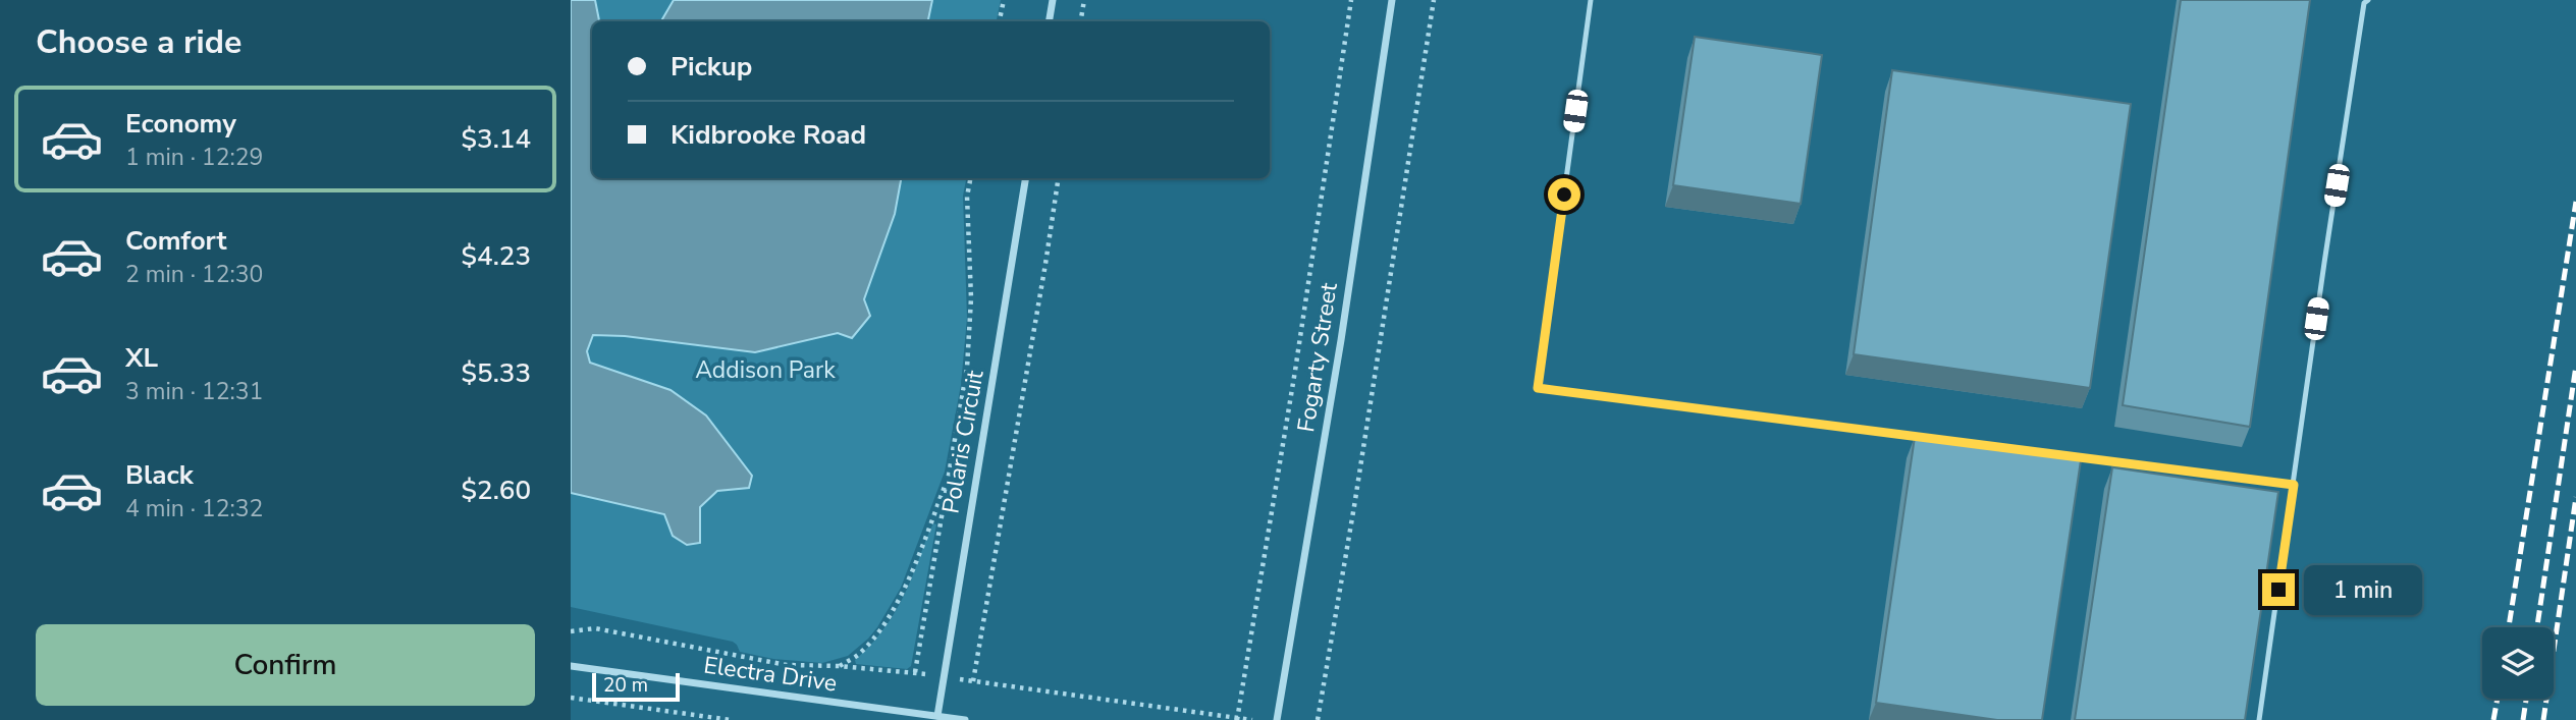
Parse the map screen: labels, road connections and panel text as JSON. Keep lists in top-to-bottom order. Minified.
{"streets":{"street":["Fogarty Street","Polaris Circuit","Electra Drive"]},"crossings":[["Polaris Circuit","Electra Drive"]],"parks":["Addison Park"],"scale_bar":"20 m","page":{"heading":"Choose a ride","banner":["Pickup","Kidbrooke Road"],"list":[{"name":"Economy","note":"1 min · 12:29","value":"$3.14"},{"name":"Comfort","note":"2 min · 12:30","value":"$4.23"},{"name":"XL","note":"3 min · 12:31","value":"$5.33"},{"name":"Black","note":"4 min · 12:32","value":"$2.60"}],"bubble":"1 min","buttons":"Confirm","scale":"20 m"}}
